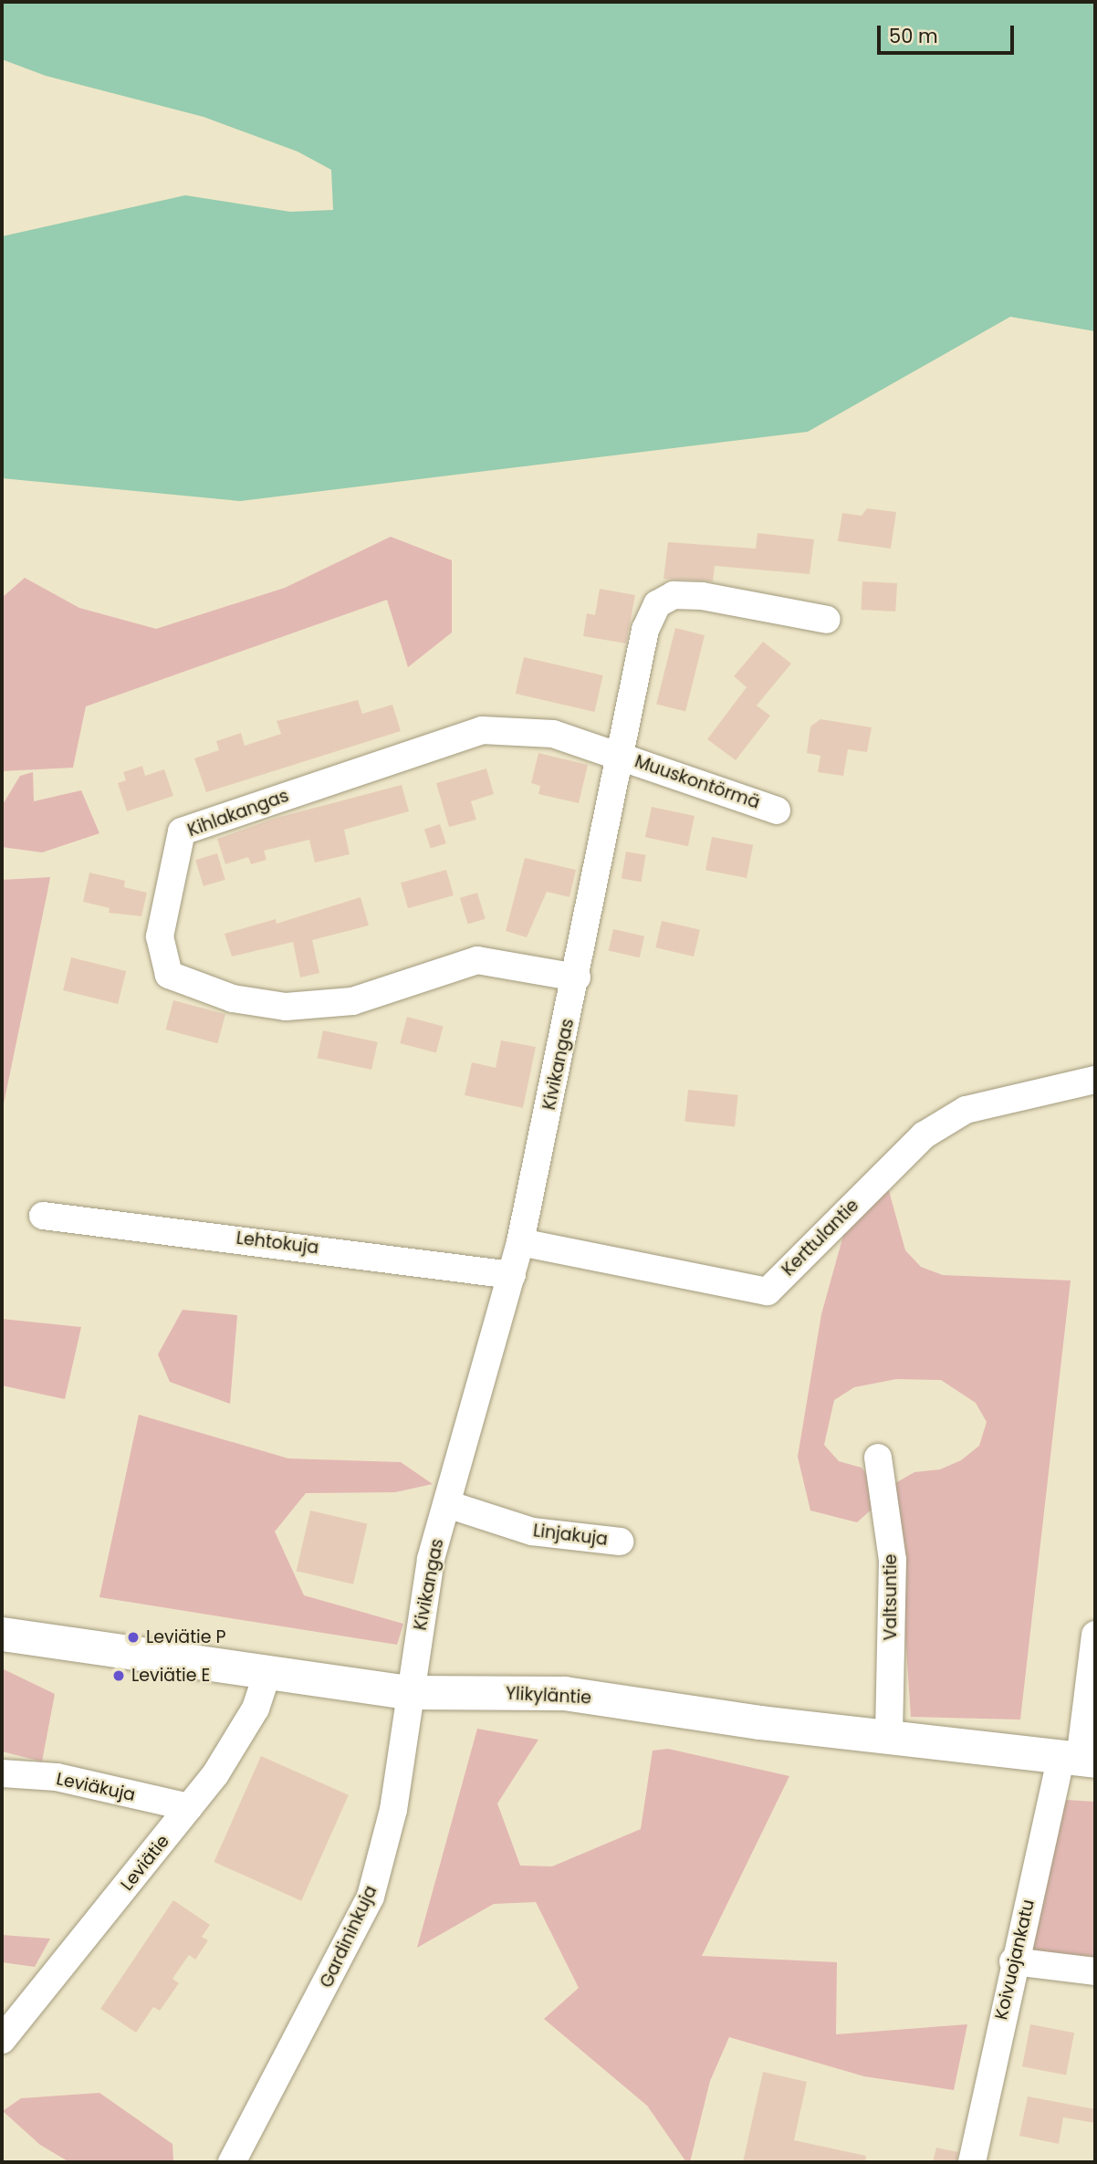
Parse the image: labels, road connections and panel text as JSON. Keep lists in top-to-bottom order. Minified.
{"streets":{"main road":["Ylikyläntie"],"street":["Muuskontörmä","Kihlakangas","Kivikangas","Kerttulantie","Lehtokuja","Linjakuja","Valtsuntie","Leviäkuja","Leviätie","Gardininkuja","Koivuojankatu"]},"crossings":[["Muuskontörmä","Kihlakangas"],["Muuskontörmä","Kivikangas"],["Kihlakangas","Kivikangas"],["Kivikangas","Kerttulantie"],["Kivikangas","Lehtokuja"],["Kivikangas","Linjakuja"],["Kivikangas","Ylikyläntie"],["Kivikangas","Gardininkuja"],["Valtsuntie","Ylikyläntie"],["Ylikyläntie","Leviätie"],["Ylikyläntie","Gardininkuja"],["Ylikyläntie","Koivuojankatu"],["Leviäkuja","Leviätie"]],"places":["Leviätie P","Leviätie E"],"scale_bar":"50 m"}
